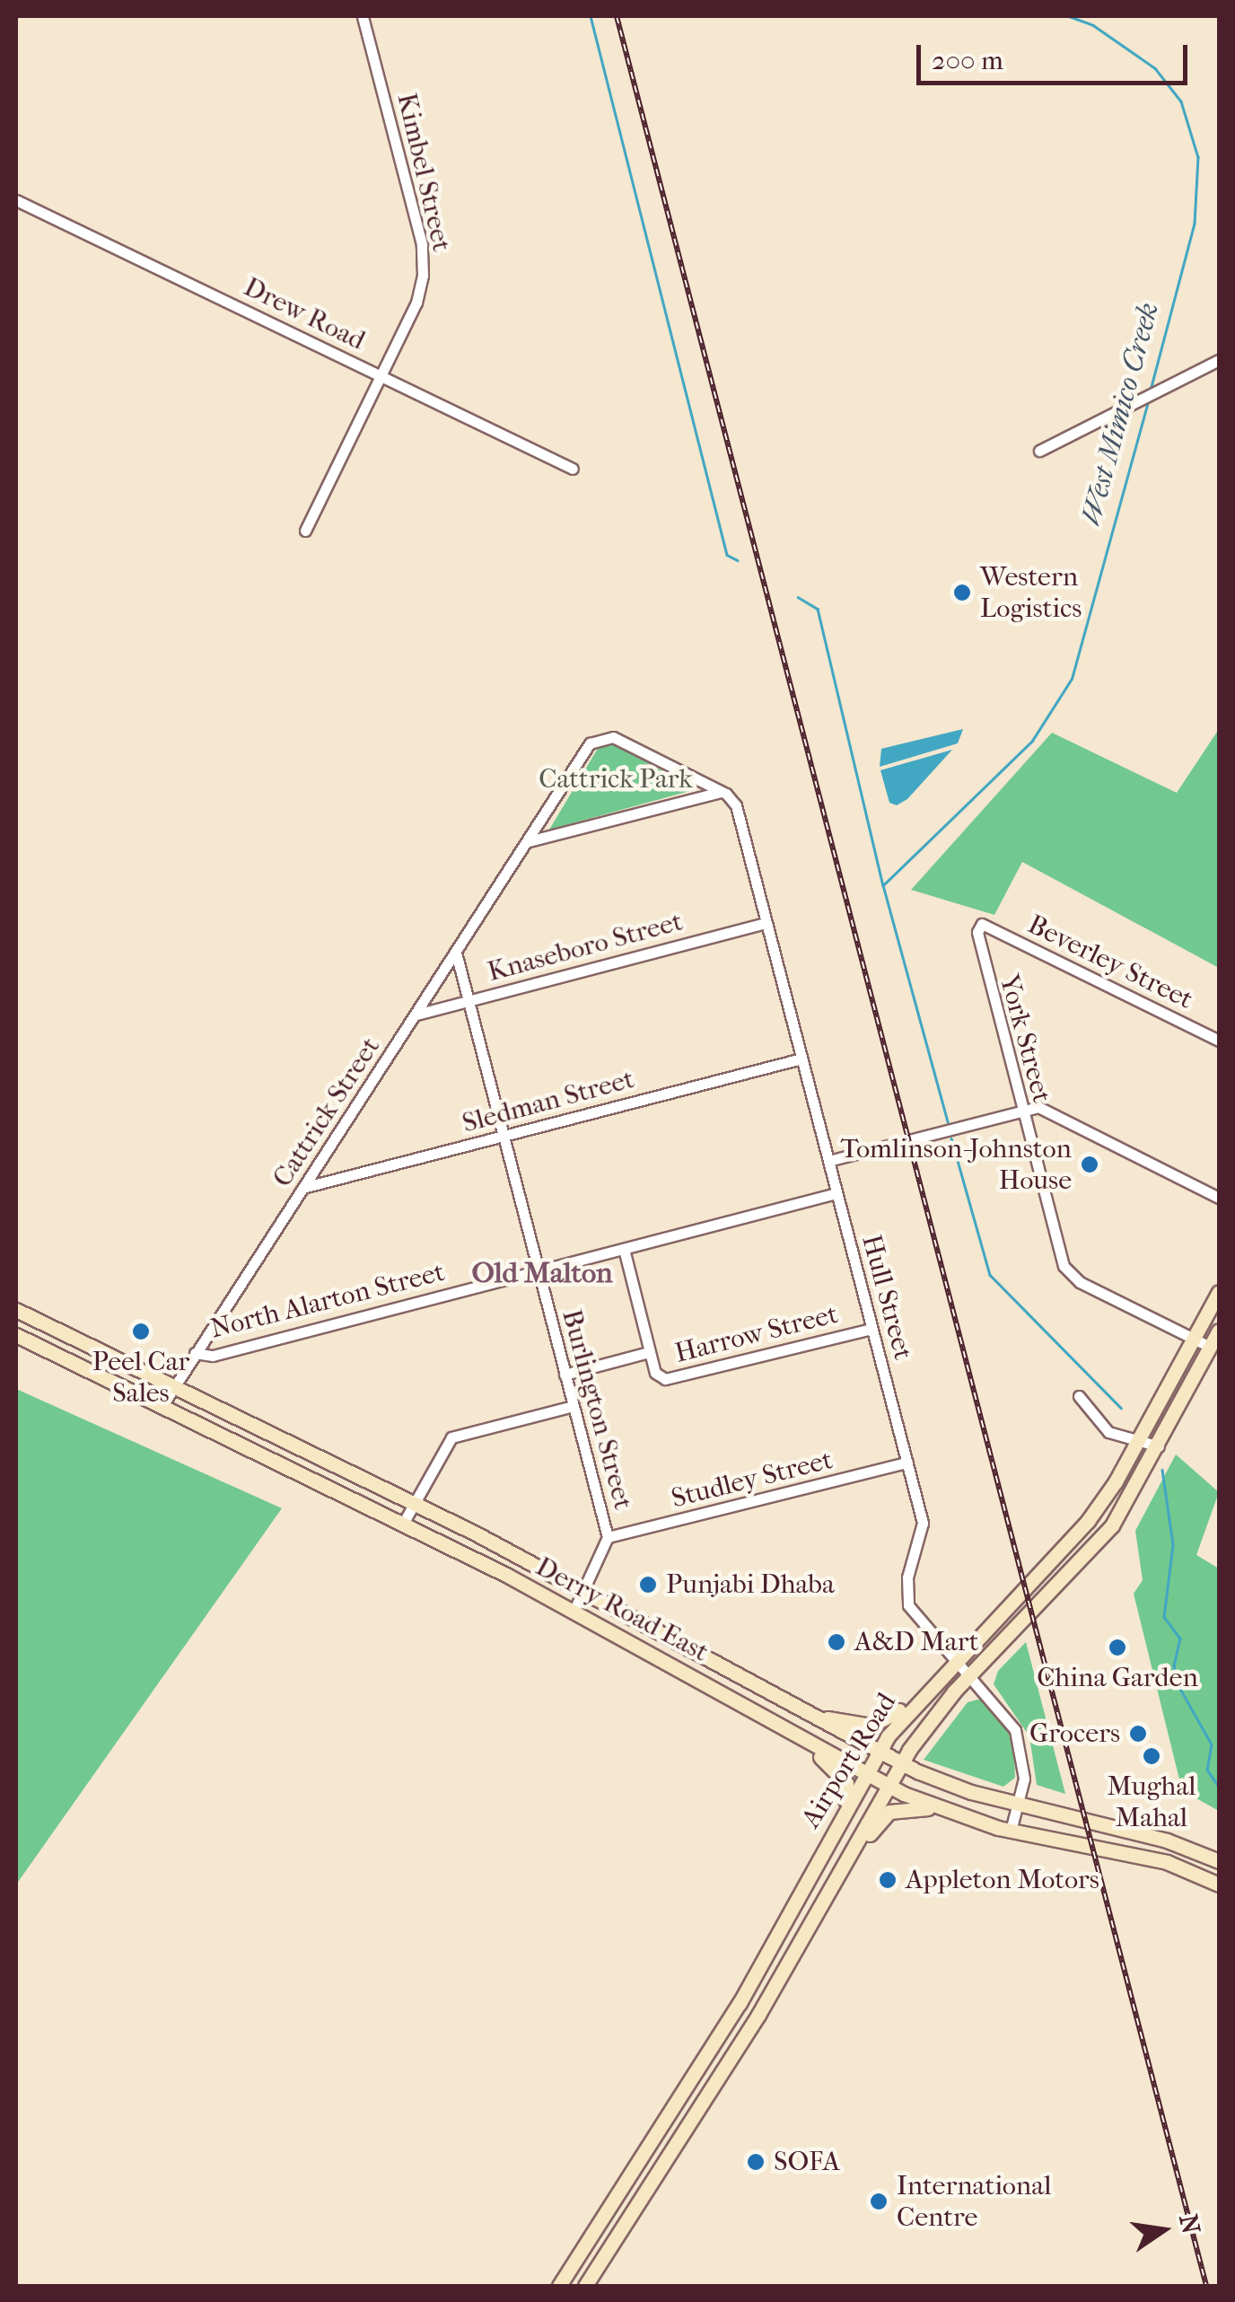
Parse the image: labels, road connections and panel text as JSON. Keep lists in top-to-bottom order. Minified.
{"streets":{"main road":["Derry Road East","Airport Road"],"street":["Kimbel Street","Drew Road","Knaseboro Street","Beverley Street","York Street","Sledman Street","Cattrick Street","Hull Street","North Alarton Street","Harrow Street","Burlington Street","Studley Street"]},"crossings":[["Kimbel Street","Drew Road"],["Knaseboro Street","Cattrick Street"],["Knaseboro Street","Hull Street"],["Knaseboro Street","Burlington Street"],["Beverley Street","York Street"],["York Street","Airport Road"],["Sledman Street","Cattrick Street"],["Sledman Street","Hull Street"],["Sledman Street","Burlington Street"],["Cattrick Street","North Alarton Street"],["Cattrick Street","Burlington Street"],["Cattrick Street","Derry Road East"],["Hull Street","North Alarton Street"],["Hull Street","Harrow Street"],["Hull Street","Studley Street"],["Hull Street","Derry Road East"],["Hull Street","Airport Road"],["North Alarton Street","Burlington Street"],["Harrow Street","Burlington Street"],["Burlington Street","Studley Street"],["Burlington Street","Derry Road East"],["Derry Road East","Airport Road"]],"districts":["Old Malton"],"water":["West Mimico Creek"],"parks":["Cattrick Park"],"places":["Western Logistics","Tomlinson-Johnston House","Peel Car Sales","Punjabi Dhaba","A&D Mart","China Garden","Grocers","Mughal Mahal","Appleton Motors","SOFA","International Centre"],"scale_bar":"200 m","north":"right"}
